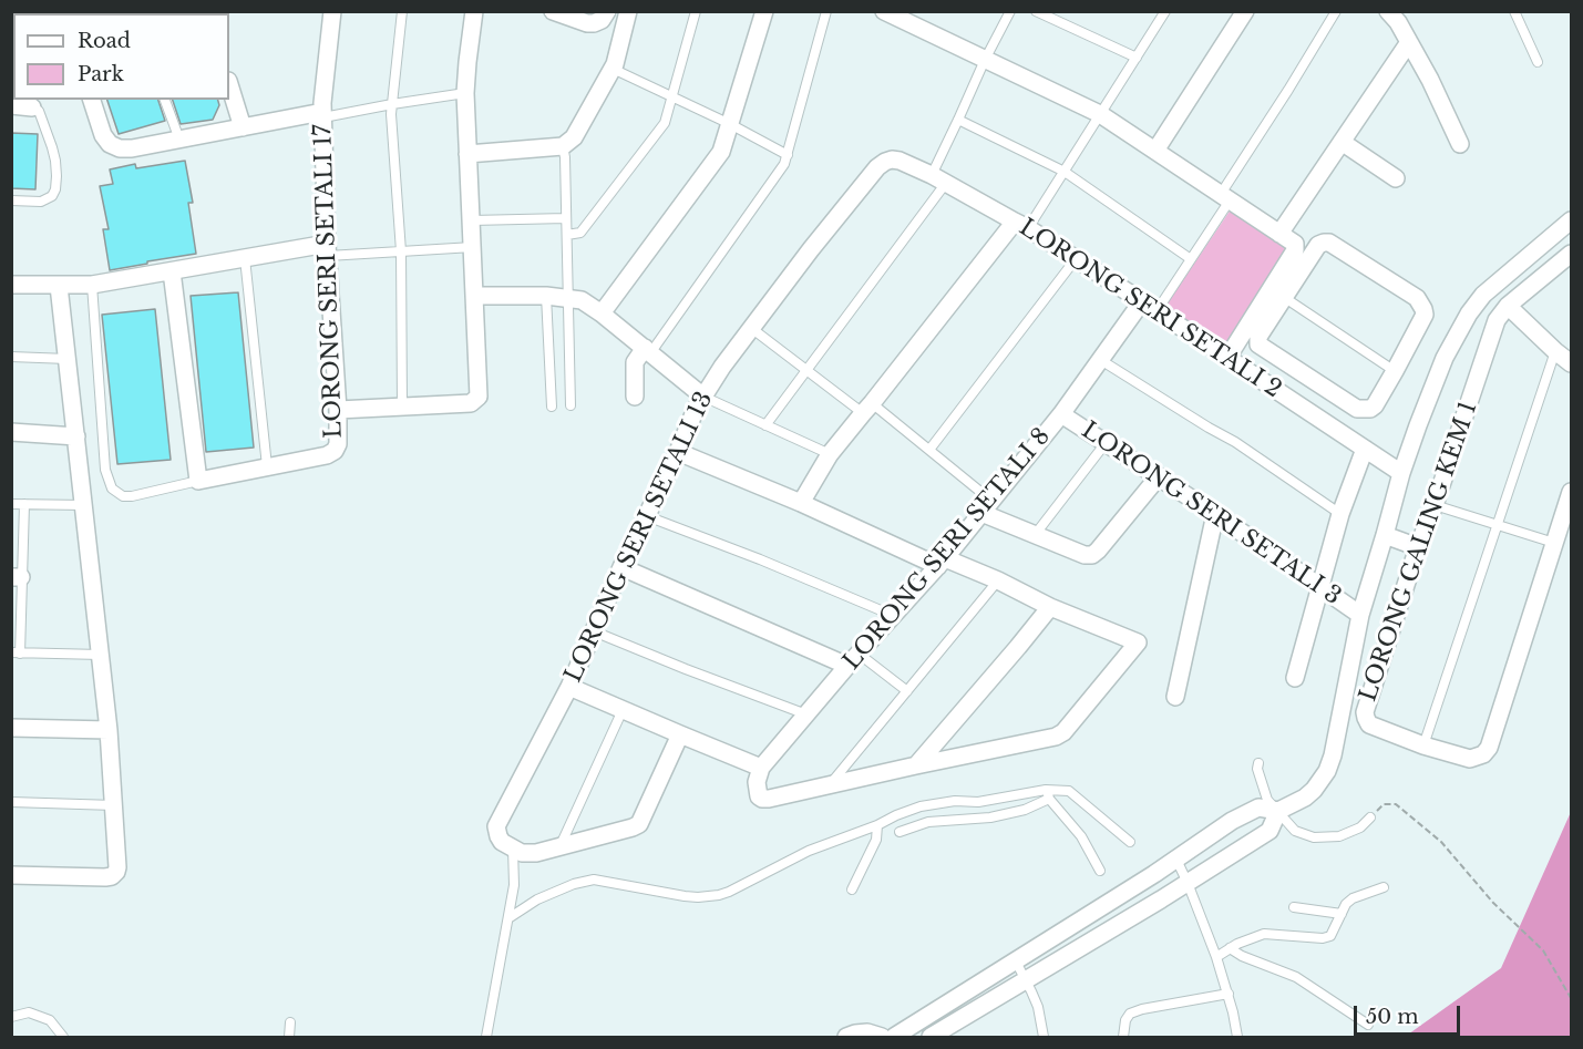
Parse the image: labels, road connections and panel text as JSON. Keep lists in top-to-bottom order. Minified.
{"streets":{"street":["LORONG SERI SETALI 17","LORONG SERI SETALI 2","LORONG SERI SETALI 3","LORONG SERI SETALI 13","LORONG SERI SETALI 8","LORONG GALING KEM 1"]},"crossings":[["LORONG SERI SETALI 2","LORONG SERI SETALI 13"],["LORONG SERI SETALI 2","LORONG SERI SETALI 8"],["LORONG SERI SETALI 3","LORONG SERI SETALI 8"]],"legend":["Road","Park"],"scale_bar":"50 m"}
